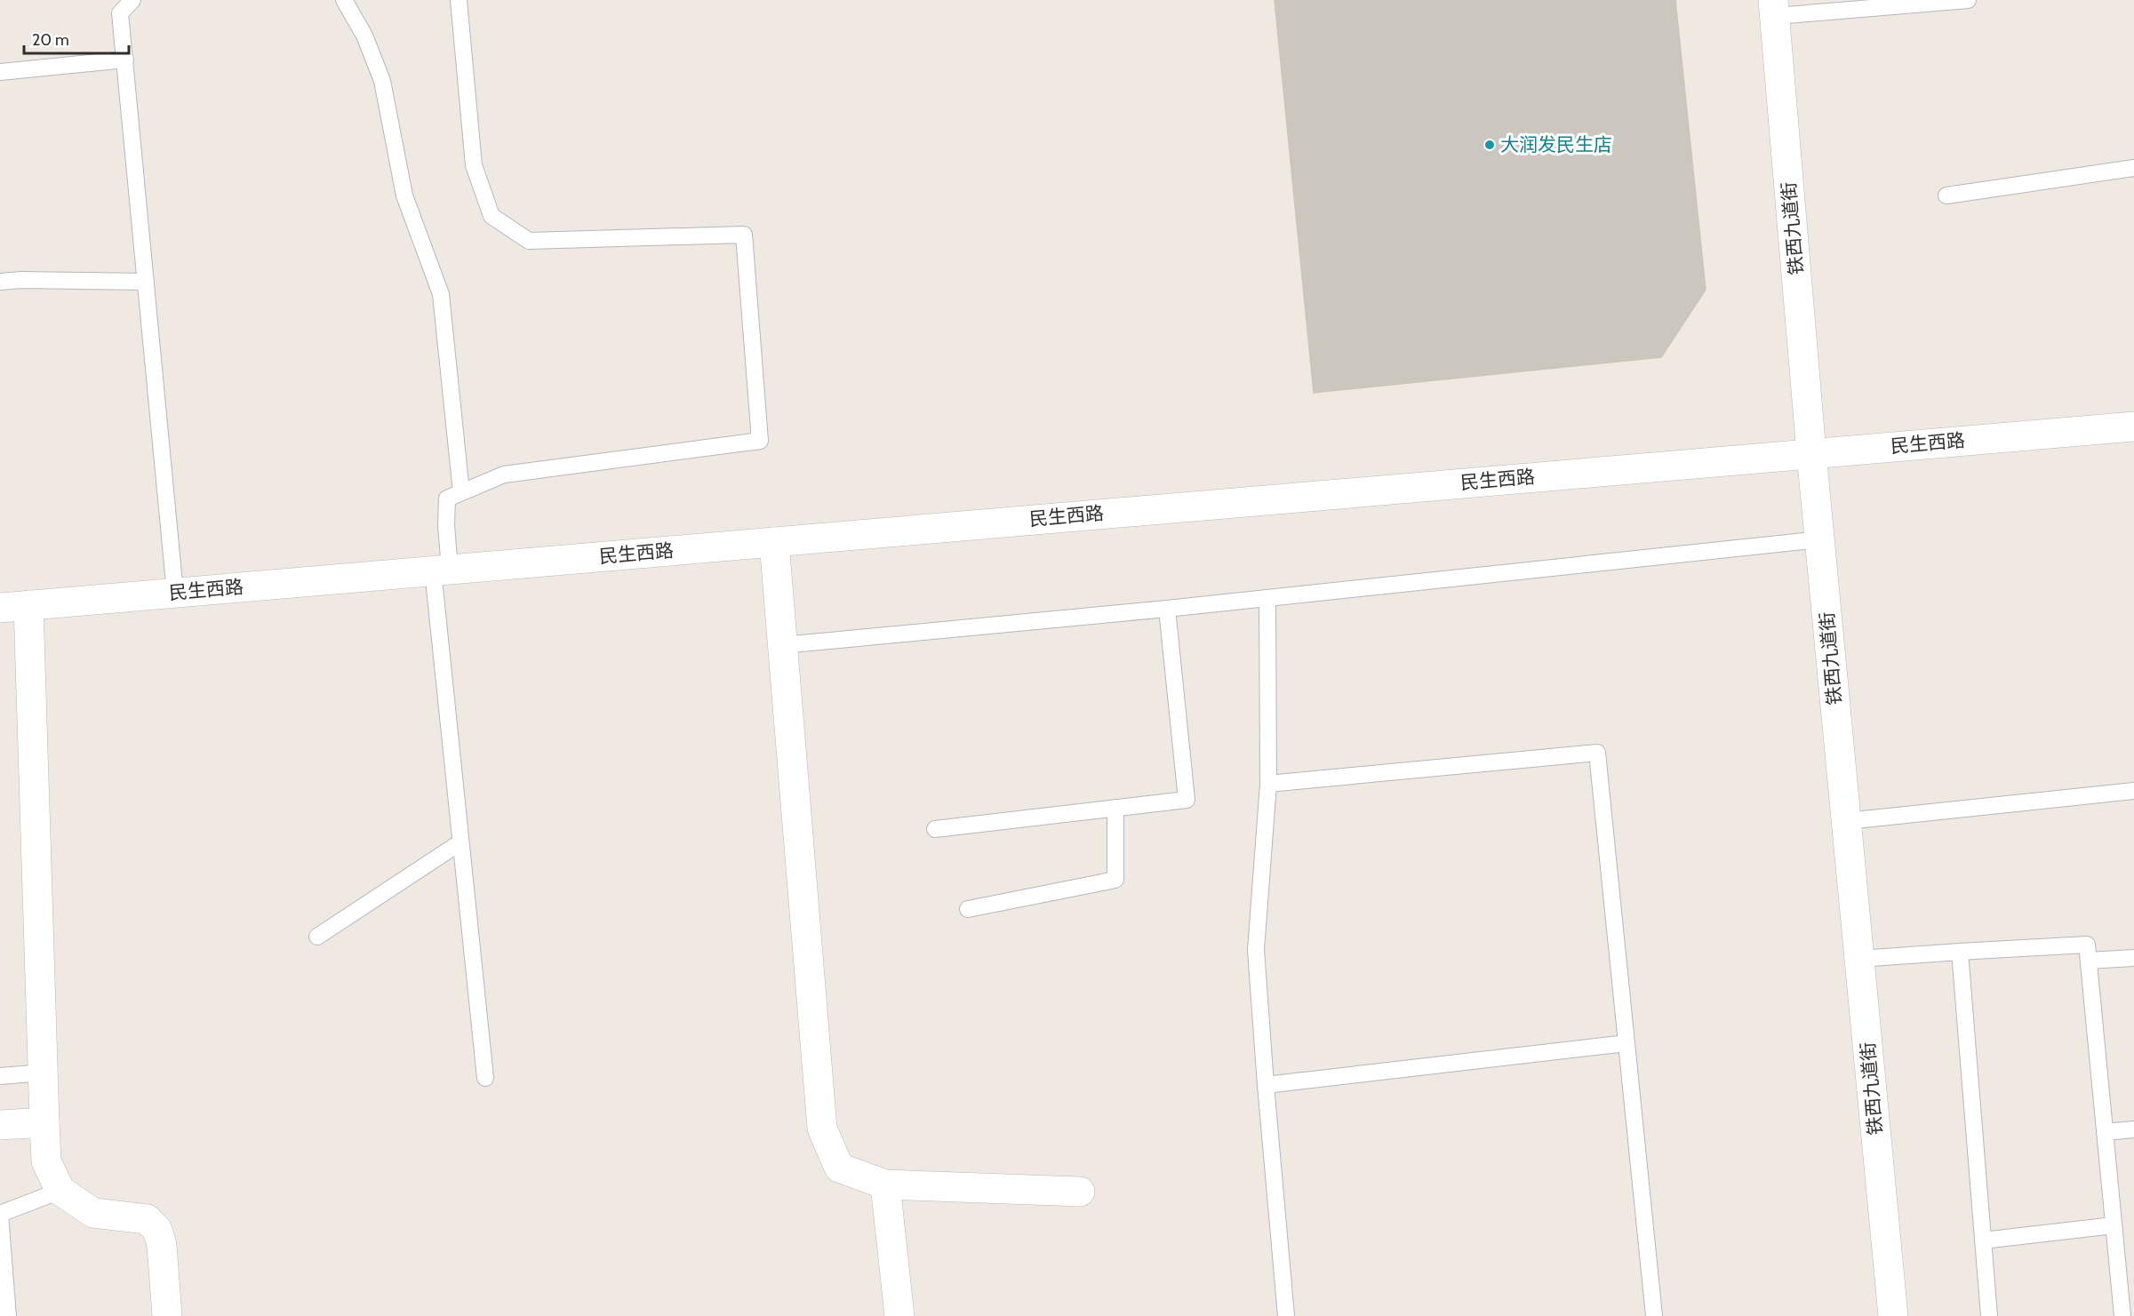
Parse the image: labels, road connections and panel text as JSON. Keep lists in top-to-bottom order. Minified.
{"streets":{"main road":["铁西九道街","民生西路"]},"crossings":[["铁西九道街","民生西路"]],"places":["大润发民生店"],"scale_bar":"20 m"}
